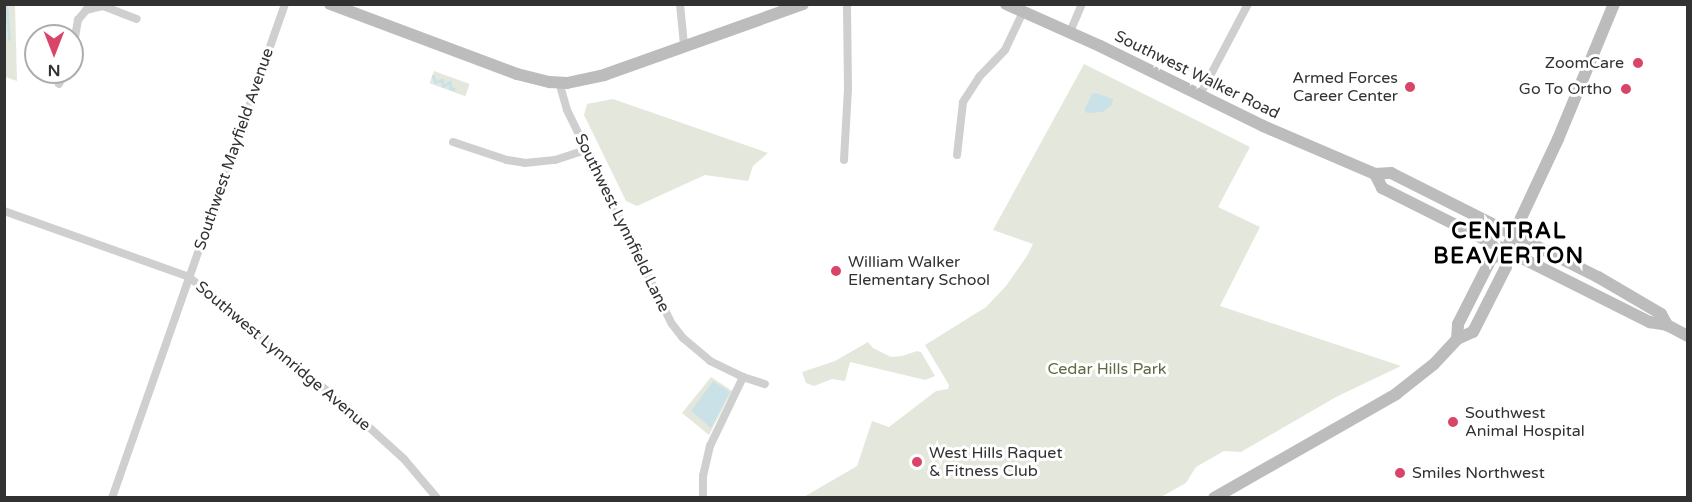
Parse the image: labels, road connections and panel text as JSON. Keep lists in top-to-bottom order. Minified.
{"streets":{"main road":["Southwest Walker Road"],"street":["Southwest Mayfield Avenue","Southwest Lynnfield Lane","Southwest Lynnridge Avenue"]},"crossings":[["Southwest Mayfield Avenue","Southwest Lynnridge Avenue"]],"districts":["CENTRAL BEAVERTON"],"parks":["Cedar Hills Park"],"places":["ZoomCare","Armed Forces Career Center","Go To Ortho","William Walker Elementary School","Southwest Animal Hospital","West Hills Raquet & Fitness Club","Smiles Northwest"],"north":"bottom"}
